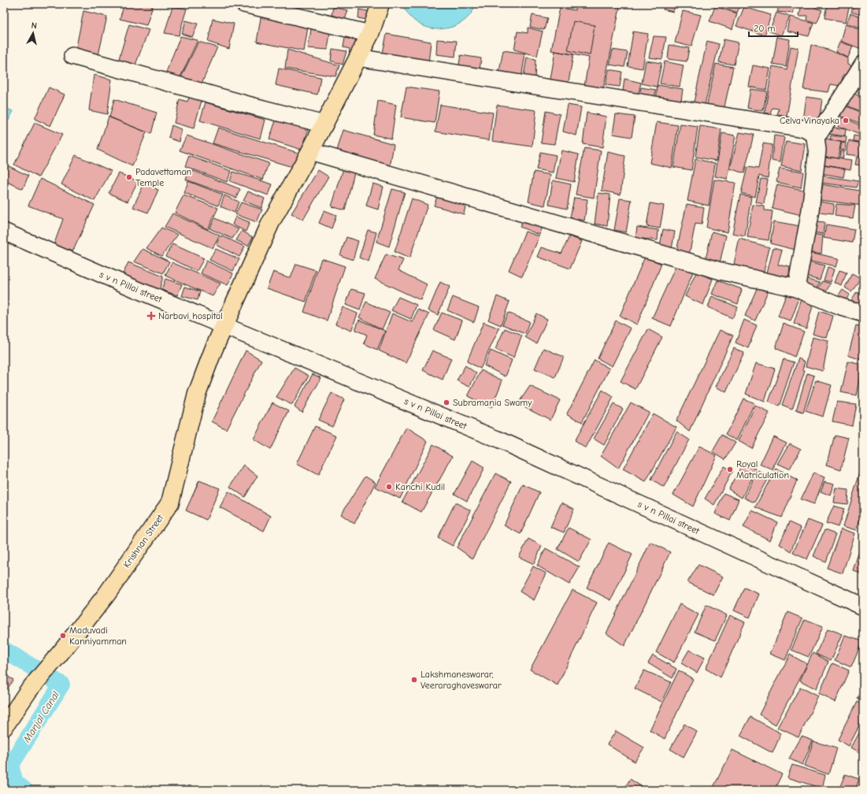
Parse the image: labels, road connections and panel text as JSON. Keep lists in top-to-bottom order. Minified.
{"streets":{"main road":["Krishnan Street"],"street":["s v n Pillai street"]},"crossings":[["s v n Pillai street","Krishnan Street"]],"water":["Manjal Canal"],"places":{"other":["Celva Vinayaka","Padavettaman Temple","Subramania Swamy","Royal Matriculation","Kanchi Kudil","Maduvadi Kanniyamman","Lakshmaneswarar, Veeraraghaveswarar"],"health":["Narbavi hospital"]},"scale_bar":"20 m","north":"top"}
